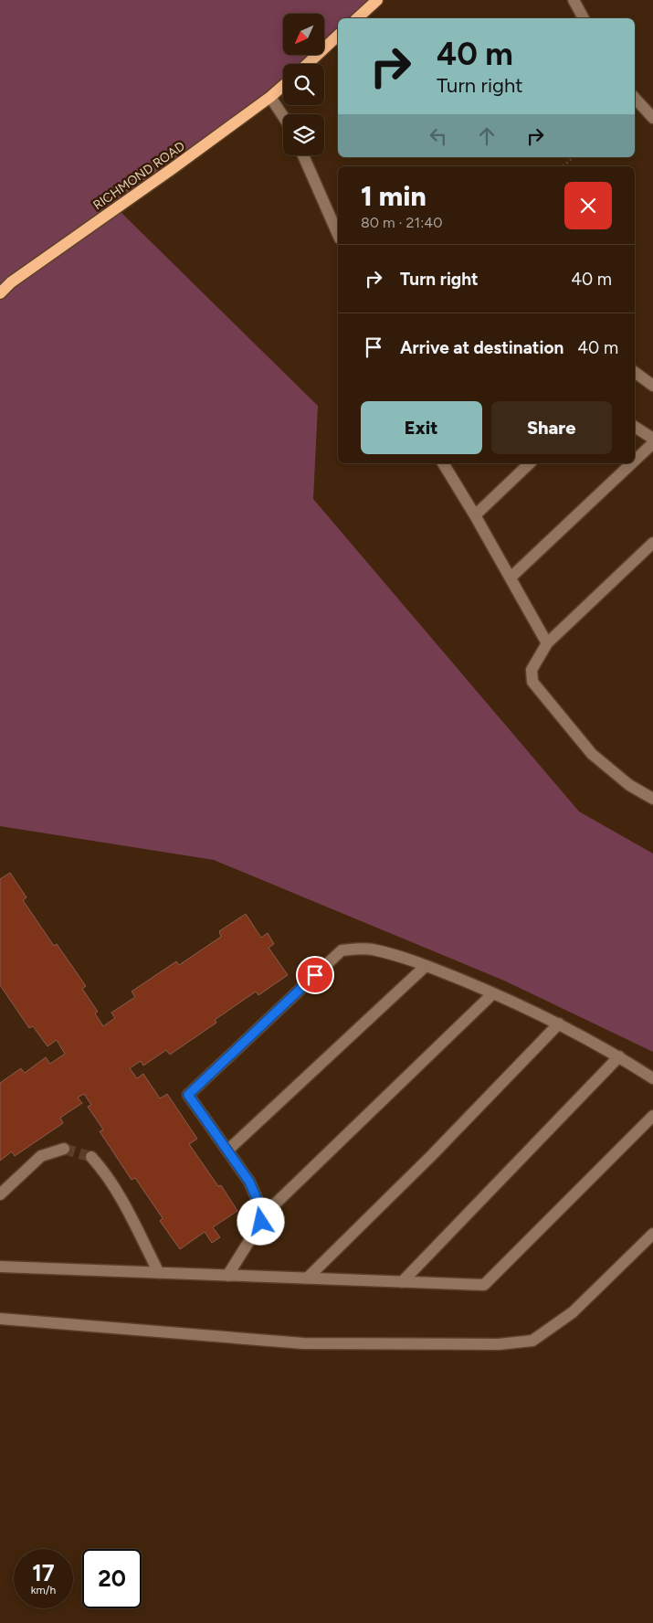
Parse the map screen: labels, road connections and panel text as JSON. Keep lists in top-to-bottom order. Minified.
{"streets":{"main road":["RICHMOND ROAD"]},"north":"bottom left","page":{"turn":["40 m","Turn right"],"heading":["1 min","80 m · 21:40"],"list":[{"name":"Turn right","value":"40 m"},{"name":"Arrive at destination","value":"40 m"}],"buttons":["Exit","Share"],"speed":"17 km/h","limit":"20"}}
